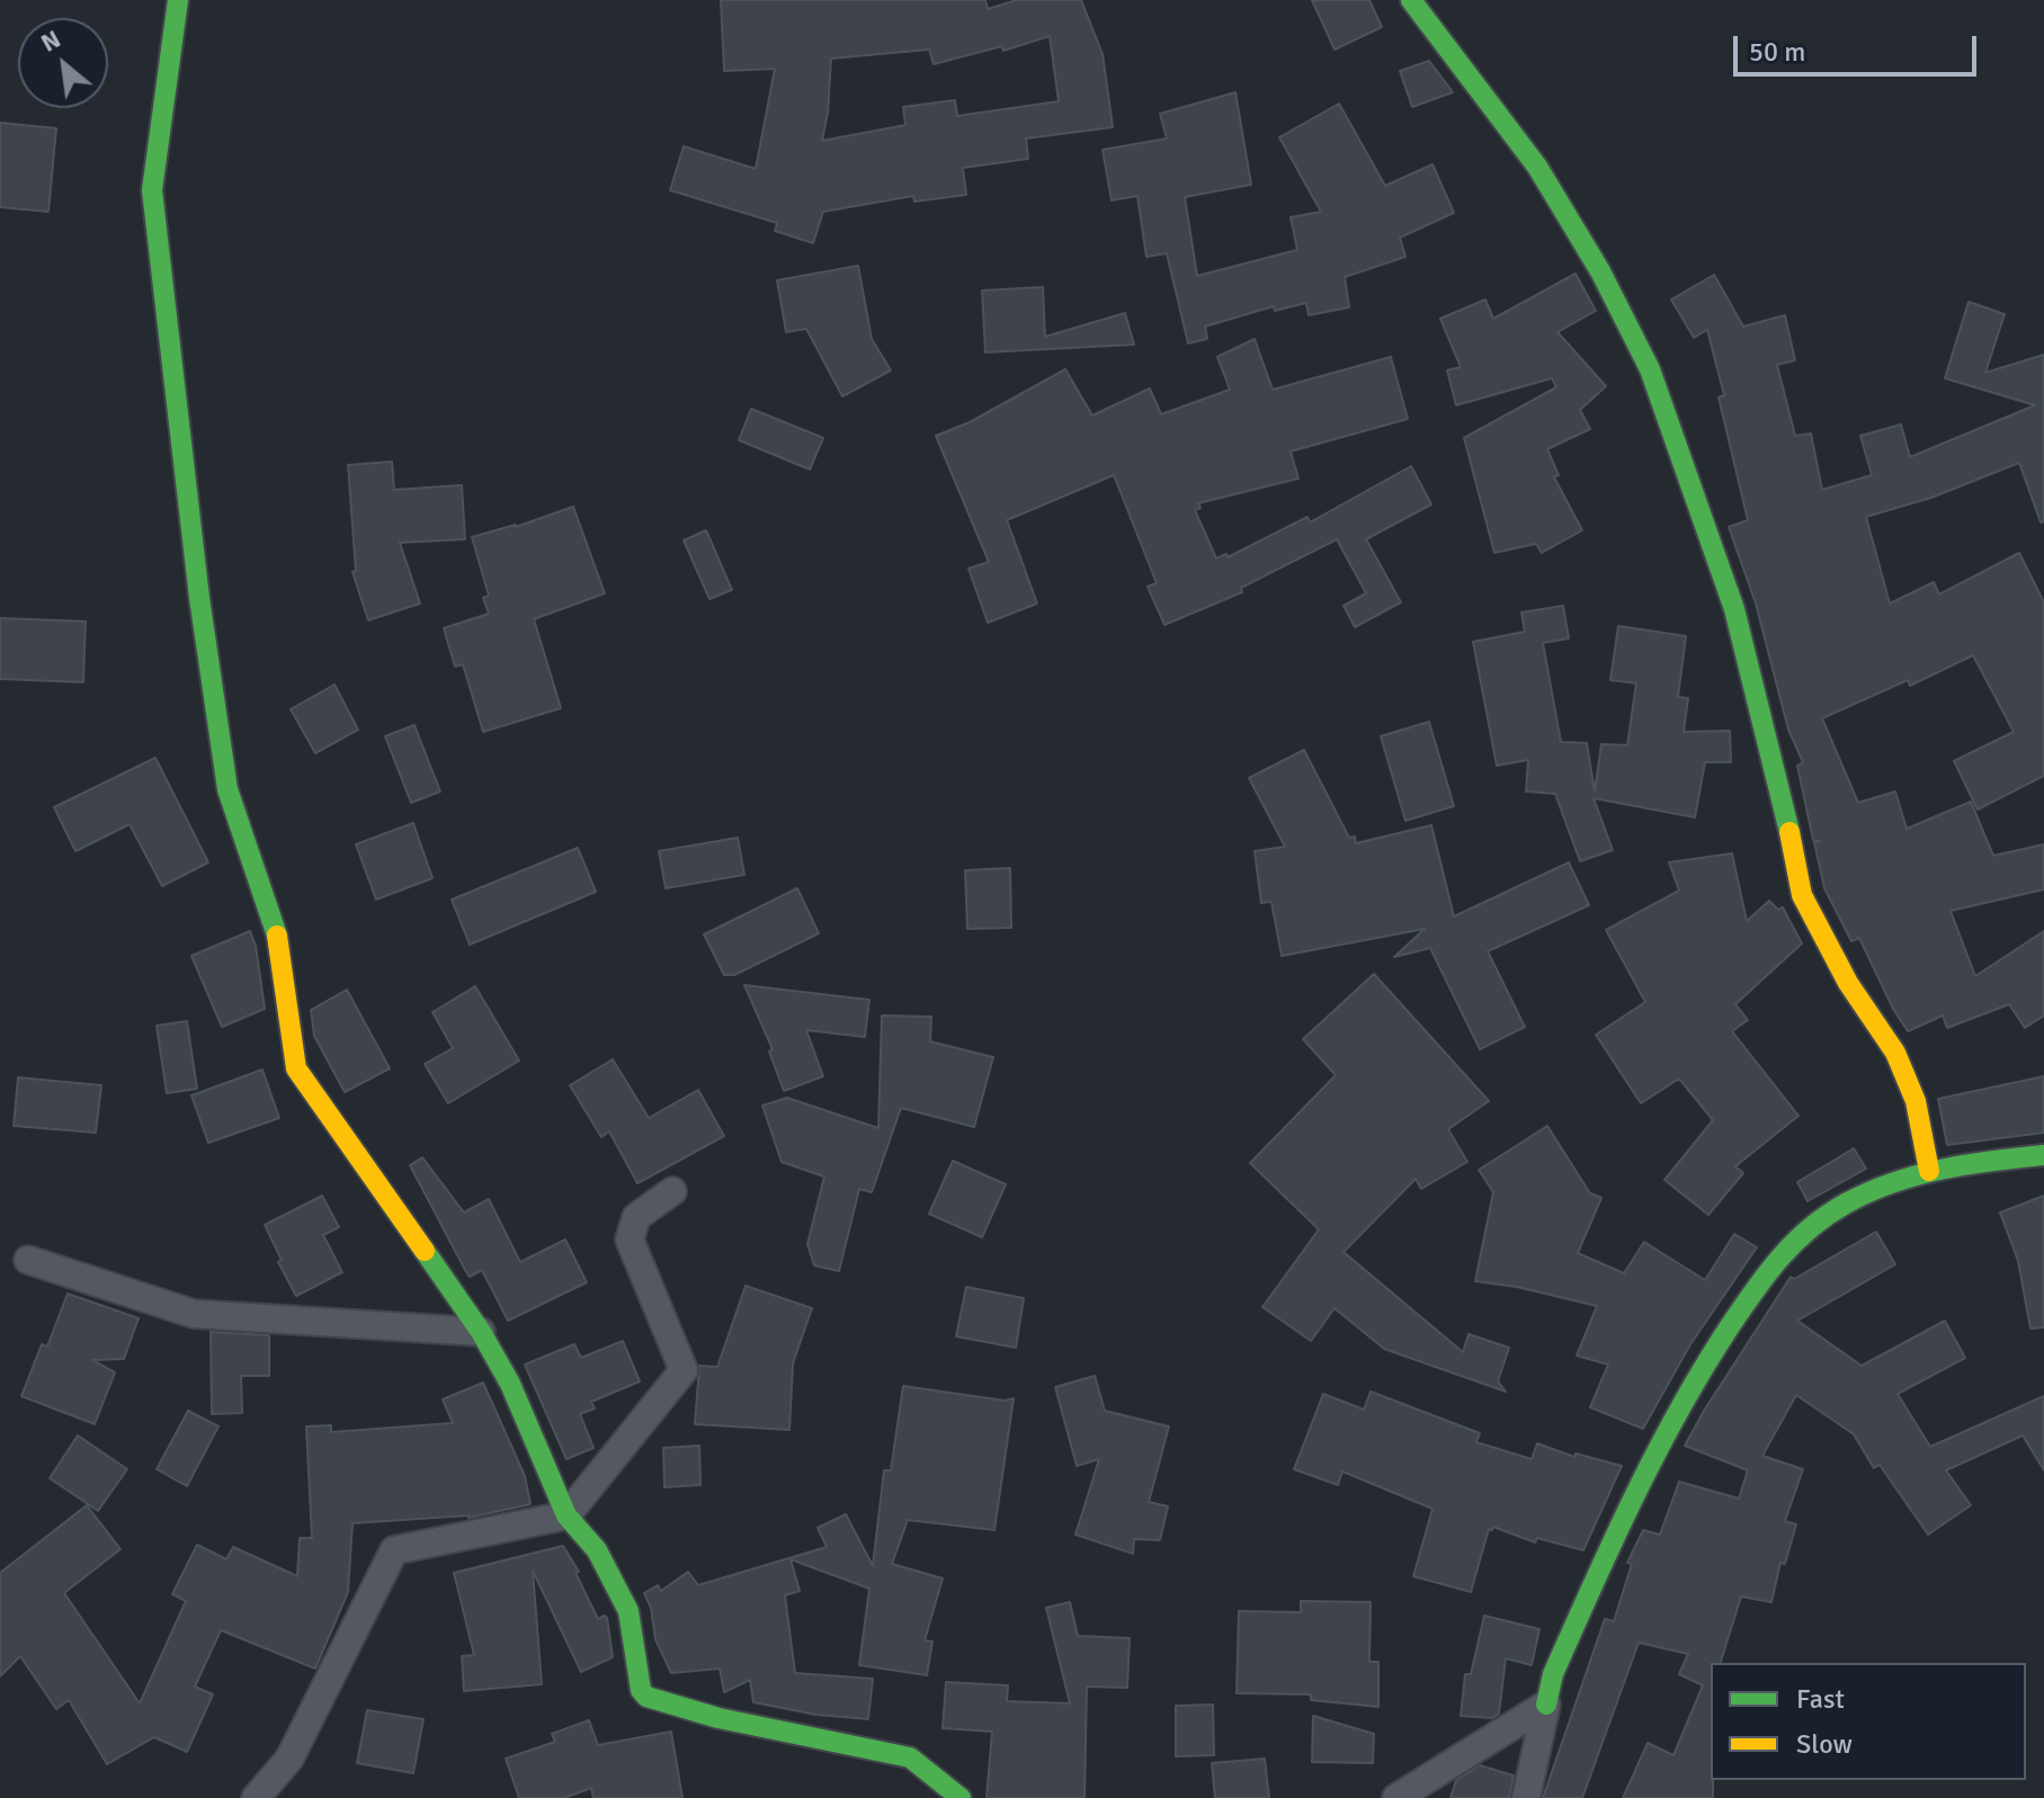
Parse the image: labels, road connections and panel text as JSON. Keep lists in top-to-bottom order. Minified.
{"legend":["Fast","Slow"],"scale_bar":"50 m","north":"top left"}
